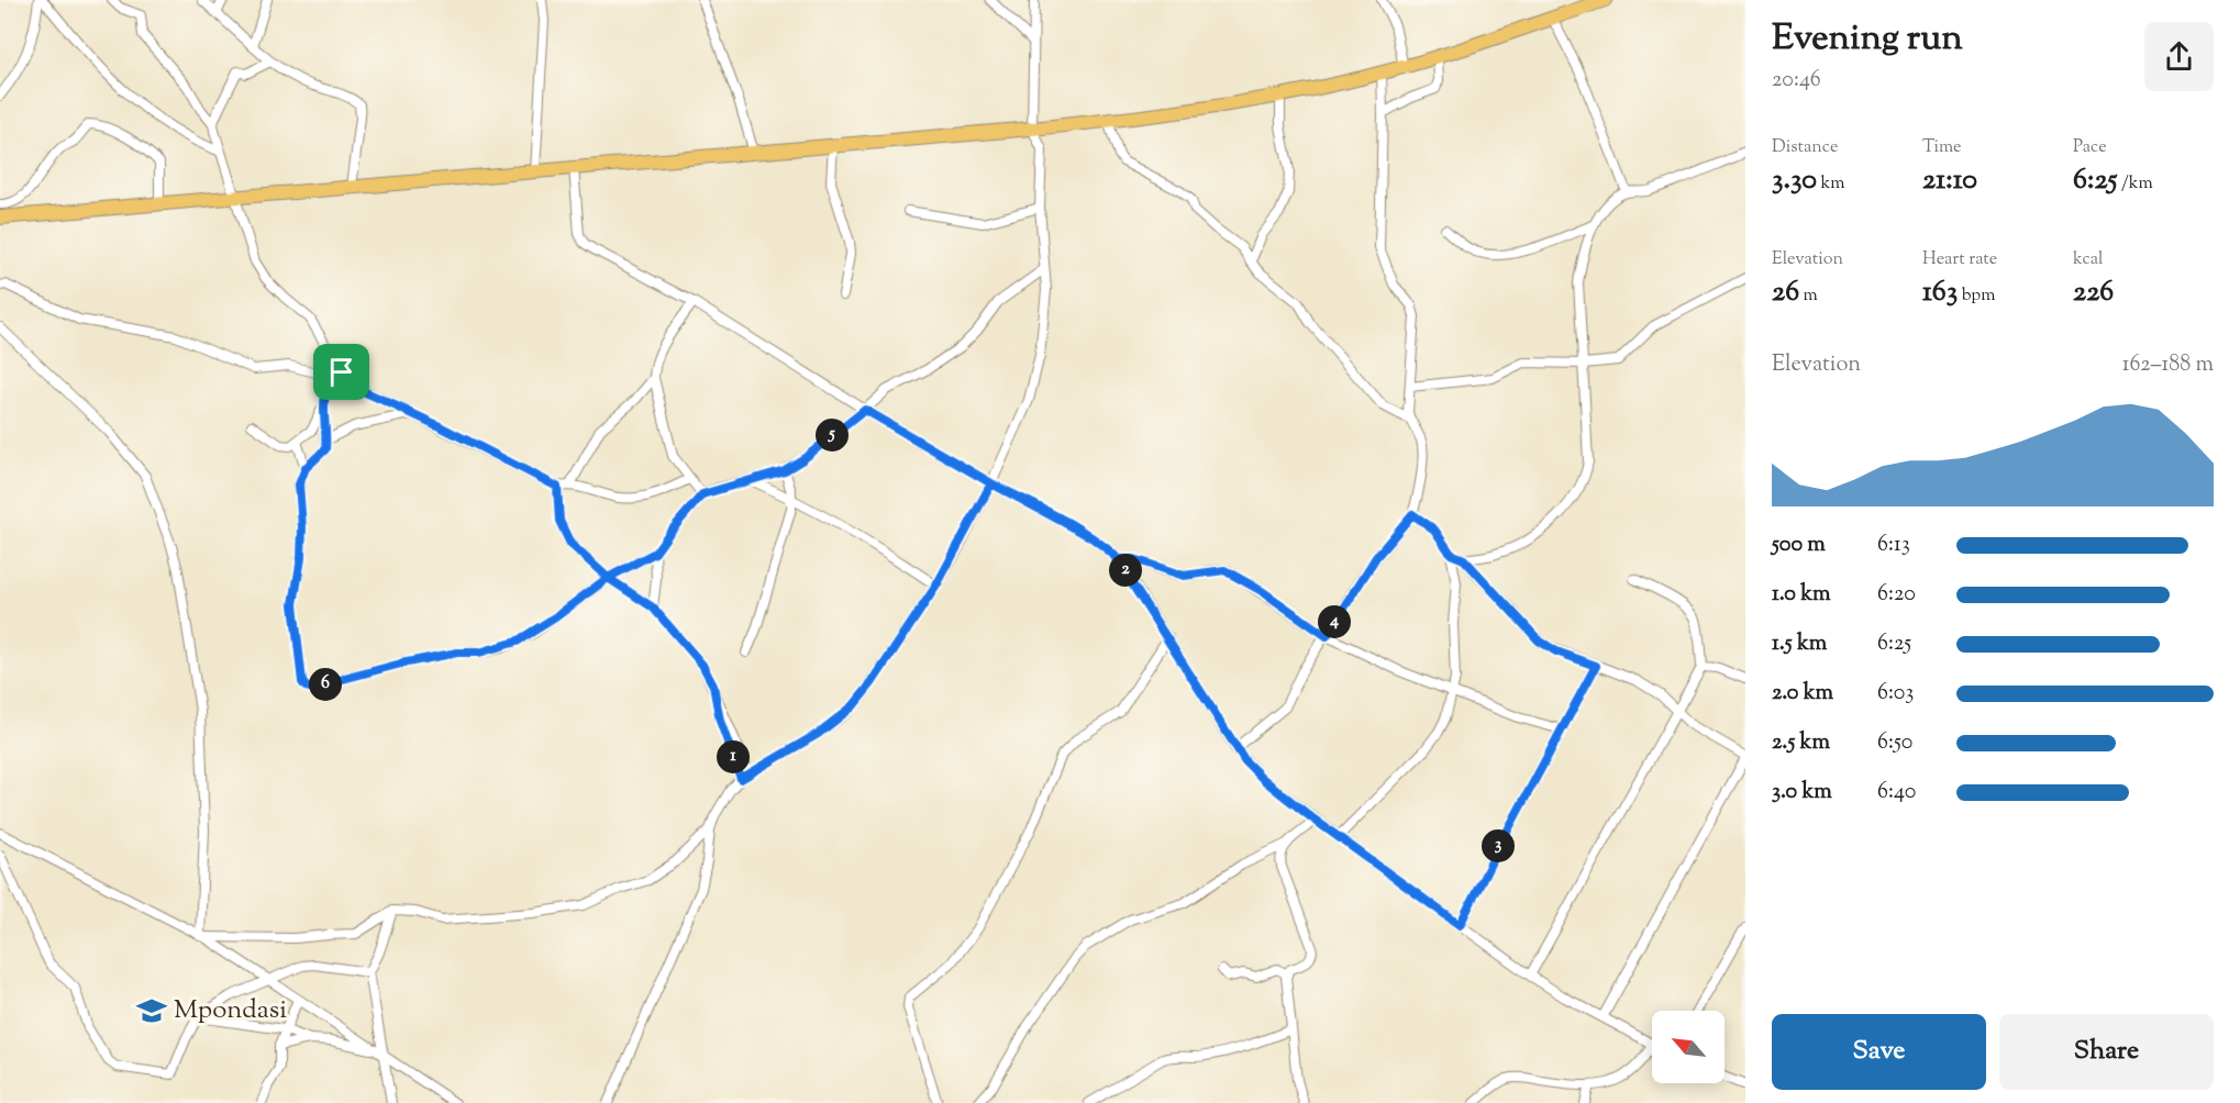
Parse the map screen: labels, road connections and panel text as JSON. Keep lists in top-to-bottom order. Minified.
{"places":{"school or university":["Mpondasi"]},"north":"top left","page":{"heading":["Evening run","20:46"],"stats":[["Distance","3.30 km"],["Time","21:10"],["Pace","6:25 /km"],["Elevation","26 m"],["Heart rate","163 bpm"],["kcal","226"]],"chart":["Elevation","162–188 m"],"pins":["5","2","4","6","1","3"],"list":[{"name":"500 m","note":"6:13"},{"name":"1.0 km","note":"6:20"},{"name":"1.5 km","note":"6:25"},{"name":"2.0 km","note":"6:03"},{"name":"2.5 km","note":"6:50"},{"name":"3.0 km","note":"6:40"}],"buttons":["Save","Share"]}}
